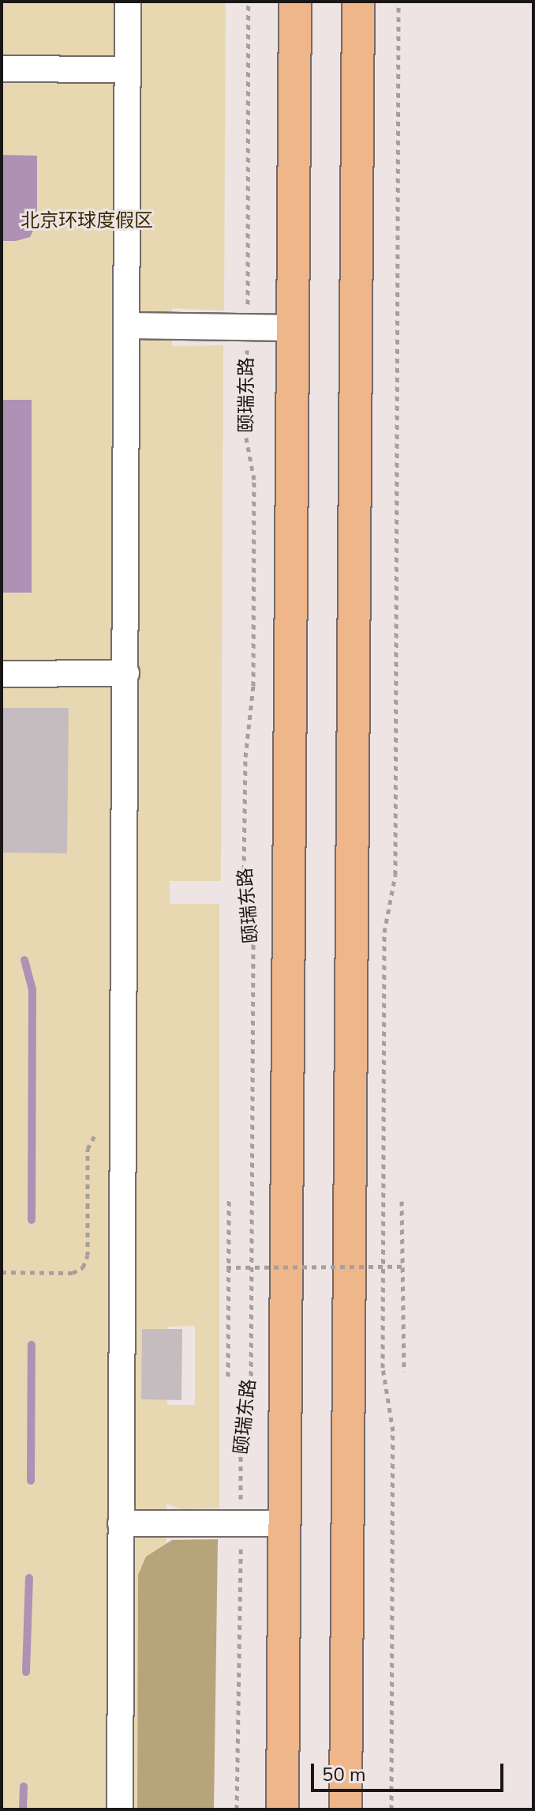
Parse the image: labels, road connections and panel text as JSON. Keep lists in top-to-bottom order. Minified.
{"streets":{"main road":["颐瑞东路"]},"parks":["北京环球度假区"],"scale_bar":"50 m"}
